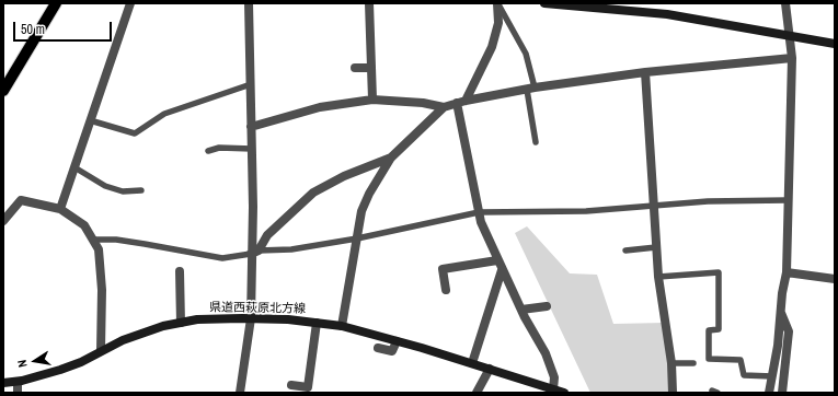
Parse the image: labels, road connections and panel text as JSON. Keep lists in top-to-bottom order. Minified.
{"streets":{"main road":["県道西萩原北方線"]},"scale_bar":"50 m","north":"left"}
